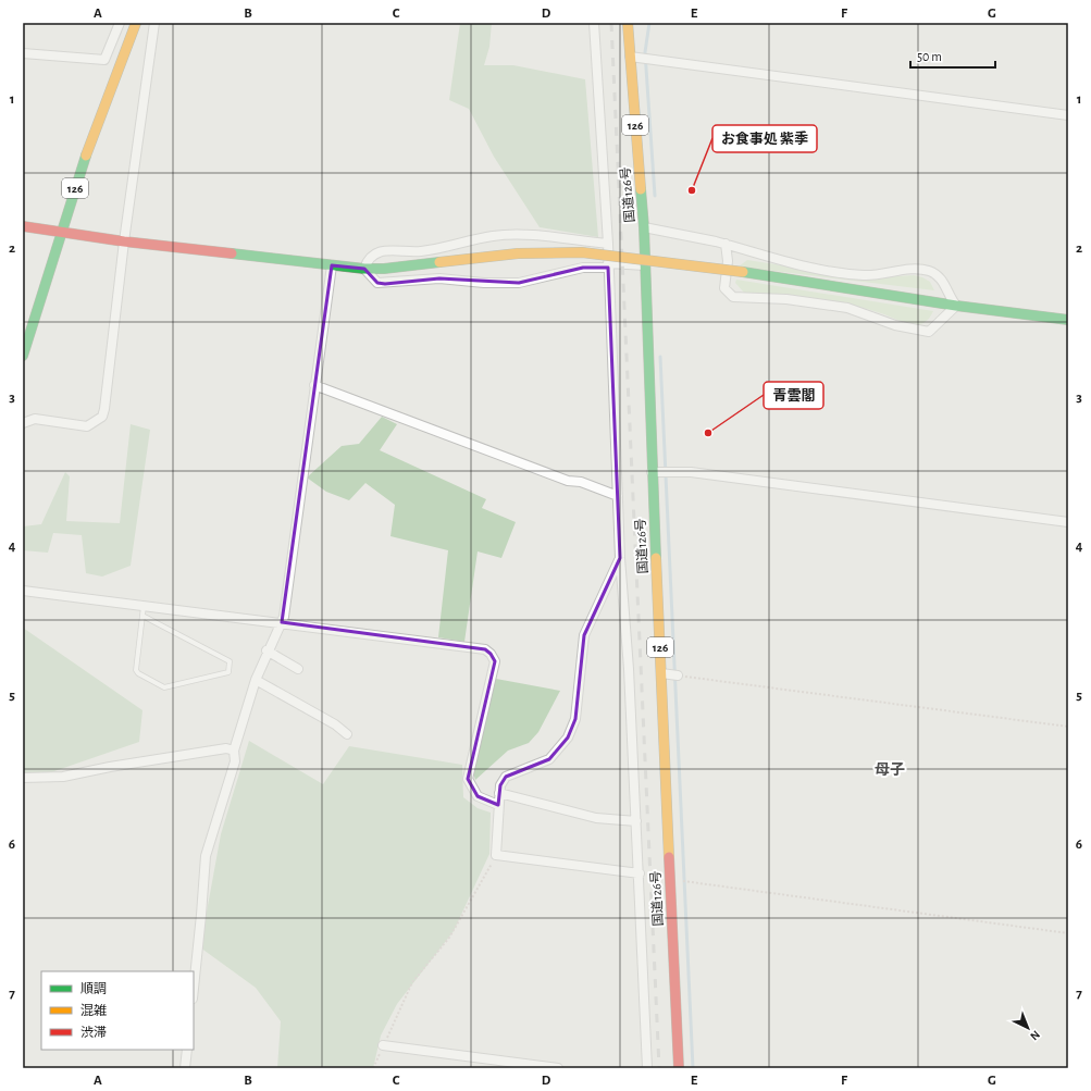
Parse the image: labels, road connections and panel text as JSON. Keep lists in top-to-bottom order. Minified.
{"streets":{"main road":["126","国道126号"]},"districts":["母子"],"places":["お食事処 紫季","青雲閣"],"legend":["順調","混雑","渋滞"],"scale_bar":"50 m","north":"bottom right","grid":{"columns":["A","B","C","D","E","F","G"],"rows":["1","2","3","4","5","6","7"]}}
